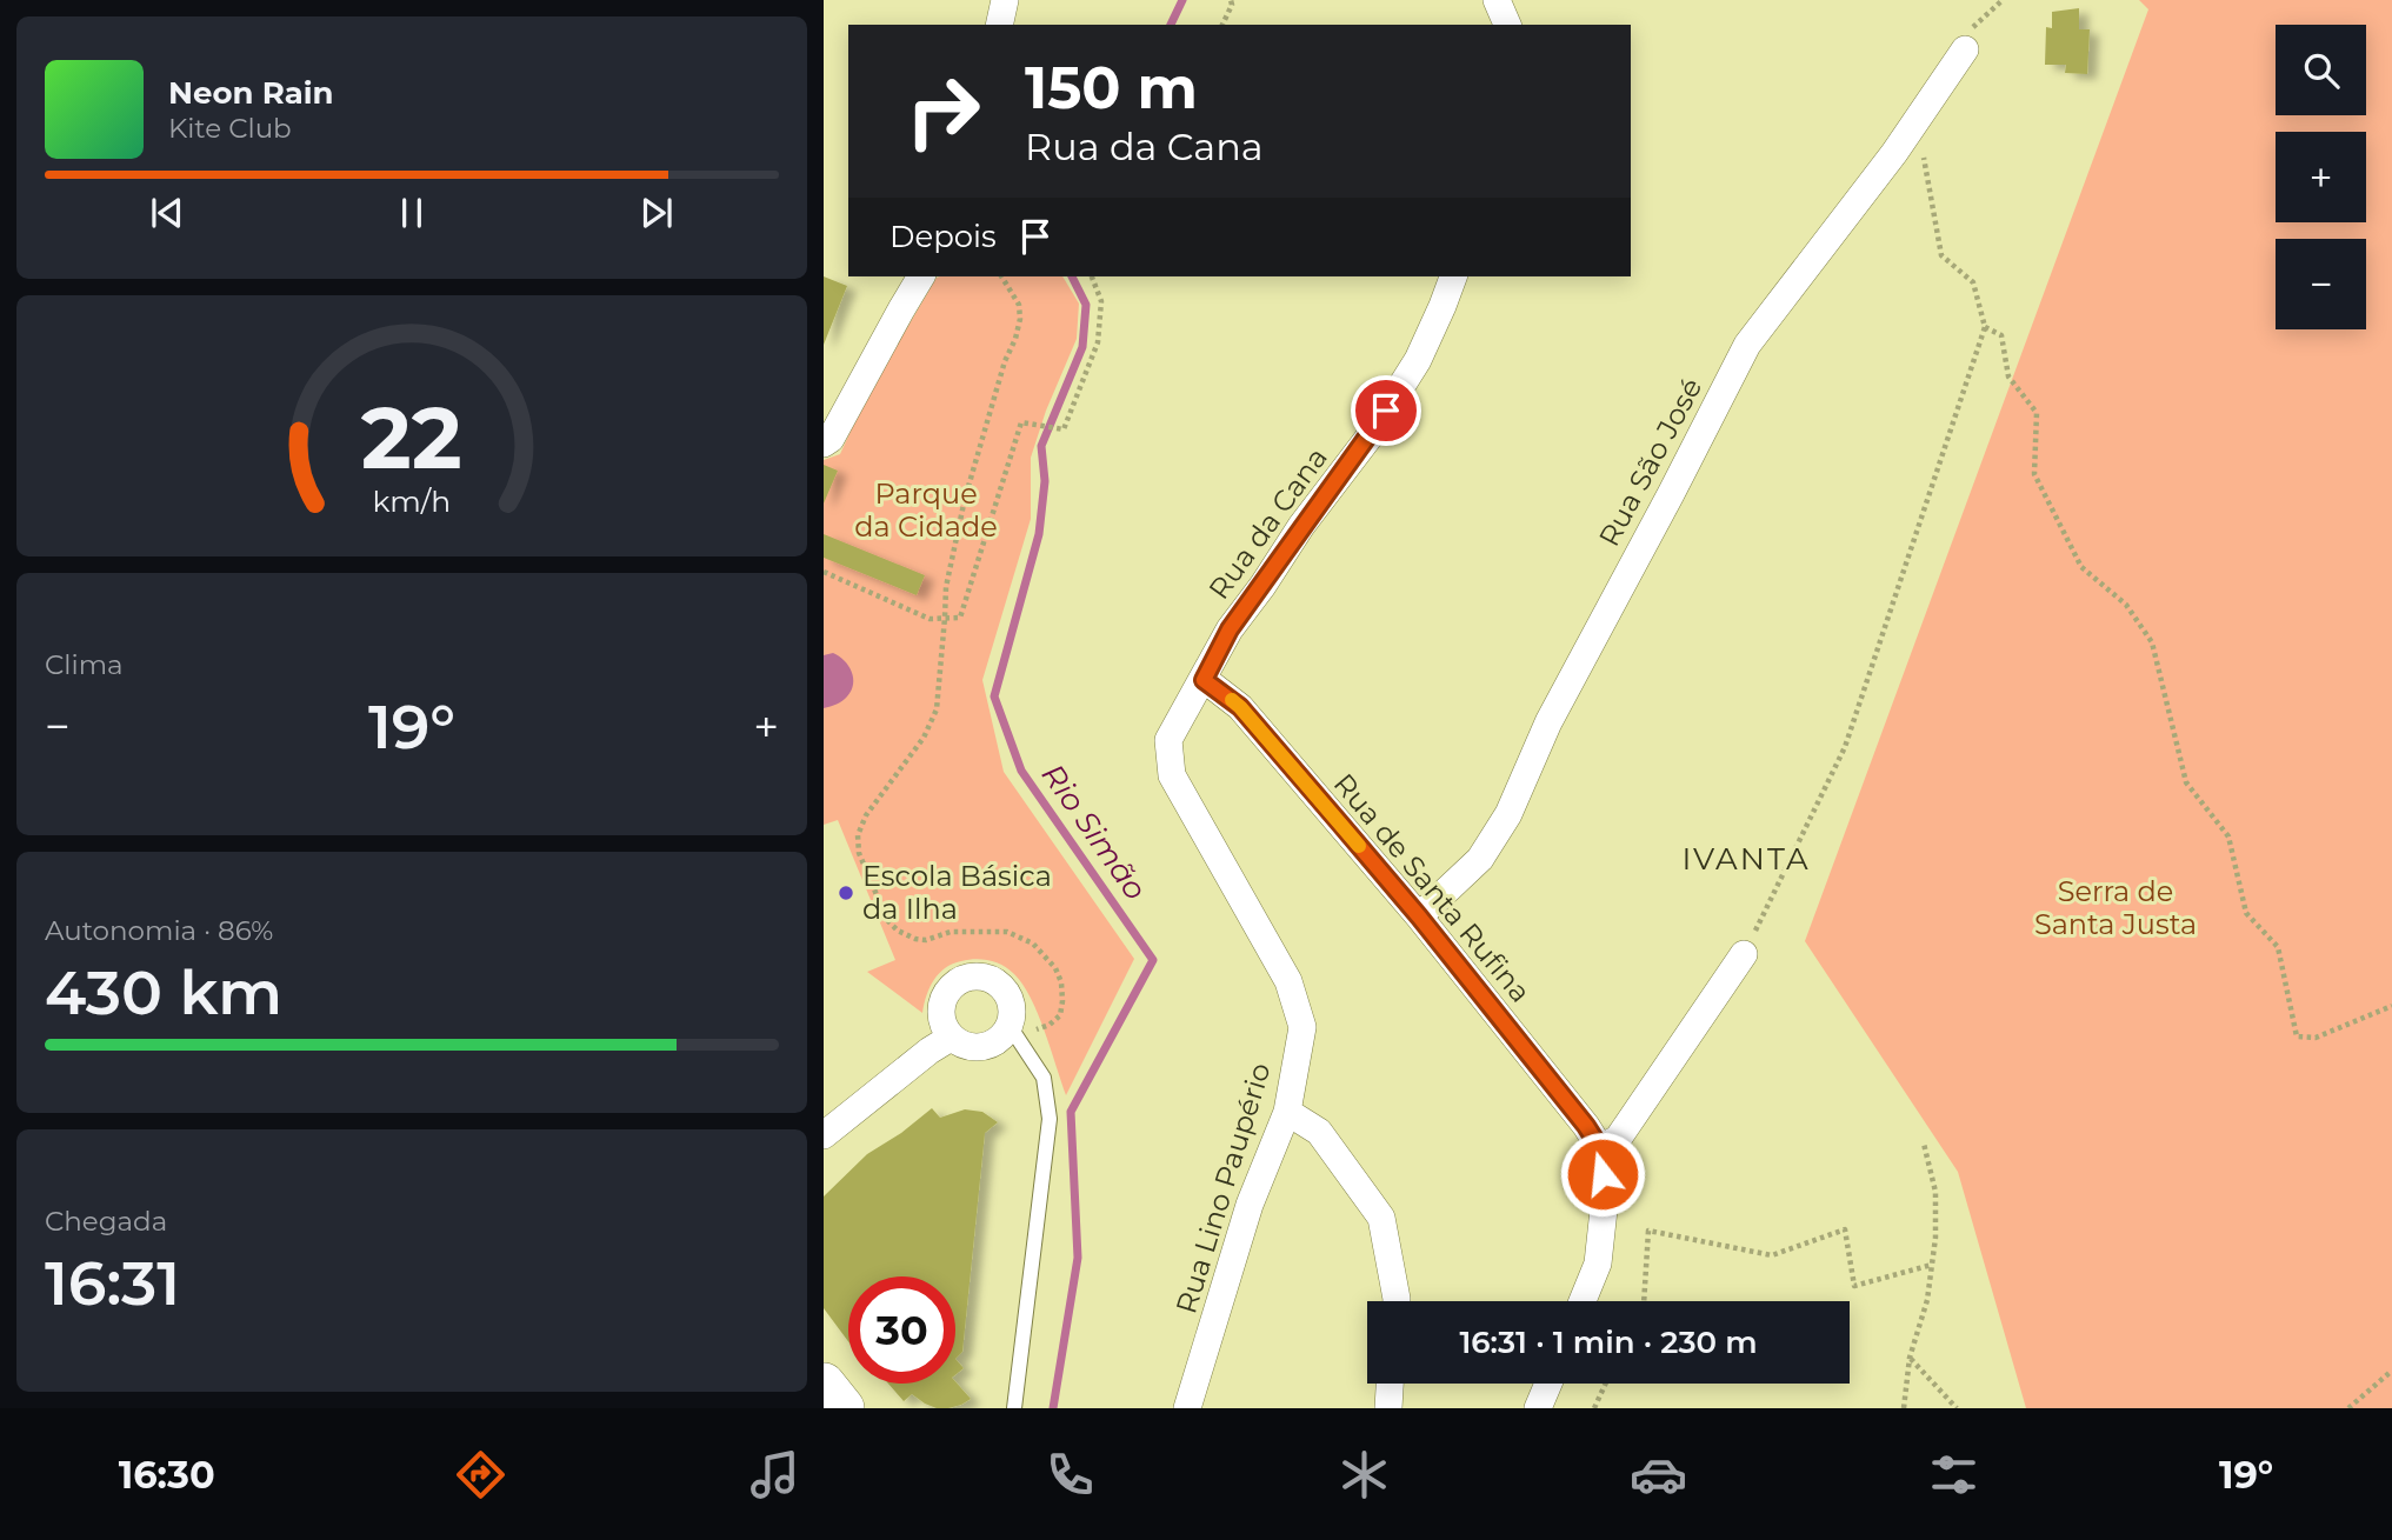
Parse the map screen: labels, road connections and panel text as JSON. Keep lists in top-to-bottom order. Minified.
{"streets":{"street":["Rua São José","Rua da Cana","Rua de Santa Rufina","Rua Lino Paupério"]},"crossings":[["Rua São José","Rua de Santa Rufina"],["Rua da Cana","Rua de Santa Rufina"],["Rua da Cana","Rua Lino Paupério"],["Rua de Santa Rufina","Rua Lino Paupério"]],"districts":["IVANTA"],"water":["Rio Simão"],"parks":["Parque da Cidade","Serra de Santa Justa"],"places":["Escola Básica da Ilha"],"page":{"map_buttons":["+","−"],"turn":["150 m","Rua da Cana"],"song":["Neon Rain","Kite Club"],"then":"Depois","tile":["Clima",["Autonomia · 86%","430 km"],["Chegada","16:31"]],"heat":["−","19°","+"],"limit":"30","trip":"16:31 · 1 min · 230 m","tabs":["16:30","19°"],"gauge":["22","km/h"]}}
